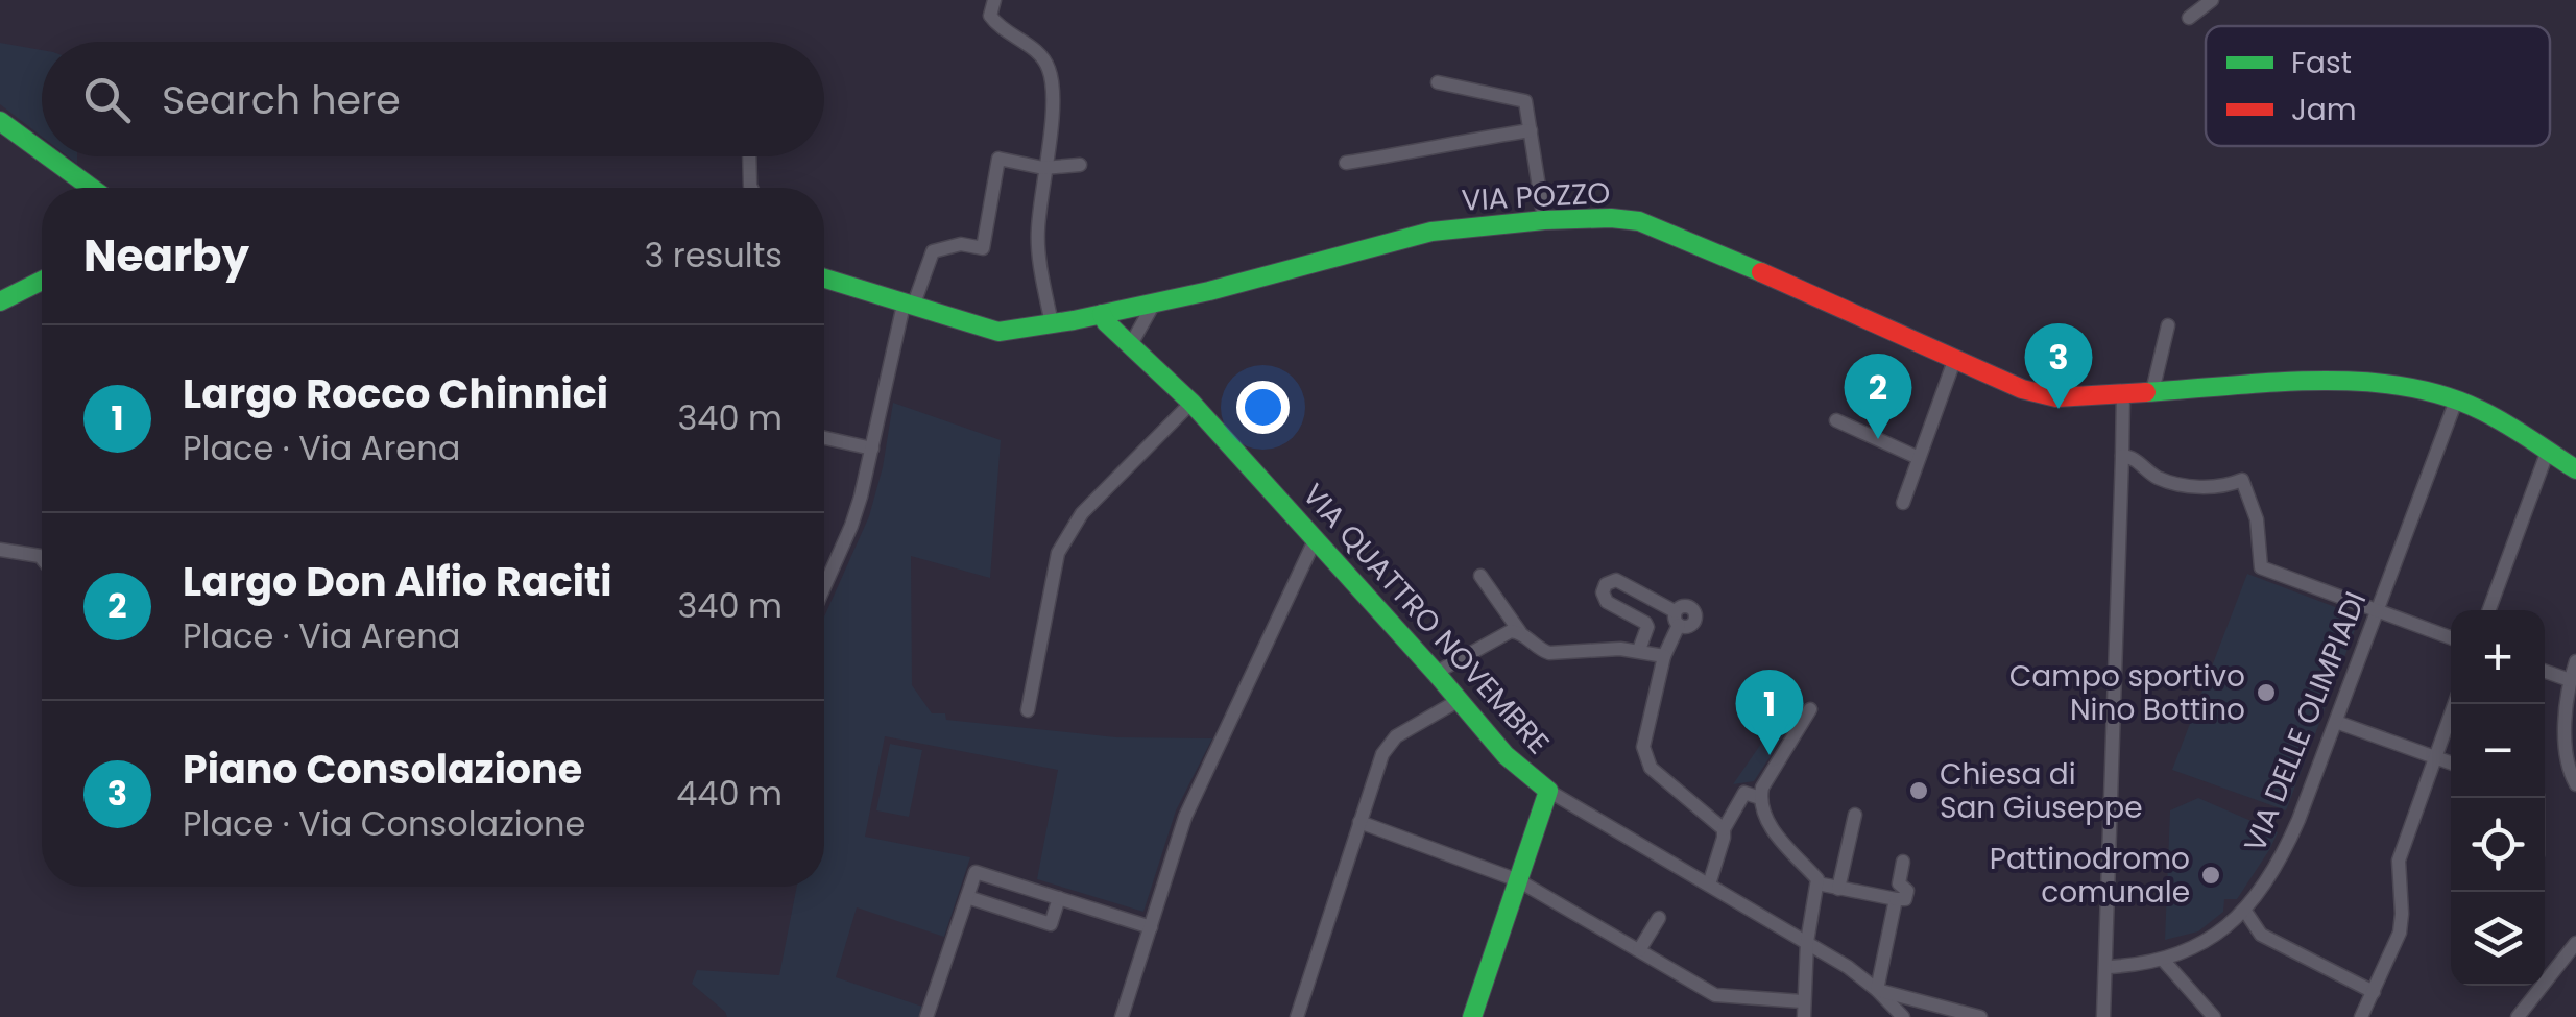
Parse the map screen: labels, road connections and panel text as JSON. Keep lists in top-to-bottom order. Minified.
{"streets":{"street":["VIA POZZO","VIA QUATTRO NOVEMBRE","VIA DELLE OLIMPIADI"]},"crossings":[["VIA POZZO","VIA QUATTRO NOVEMBRE"],["VIA POZZO","VIA DELLE OLIMPIADI"]],"places":["Campo sportivo Nino Bottino","Chiesa di San Giuseppe","Pattinodromo comunale"],"legend":["Fast","Jam"],"page":{"search":"Search here","heading":["Nearby","3 results"],"pins":["3","2","1"],"list":[{"mark":"1","name":"Largo Rocco Chinnici","note":"Place · Via Arena","value":"340 m"},{"mark":"2","name":"Largo Don Alfio Raciti","note":"Place · Via Arena","value":"340 m"},{"mark":"3","name":"Piano Consolazione","note":"Place · Via Consolazione","value":"440 m"}],"map_buttons":["+","−"]}}
